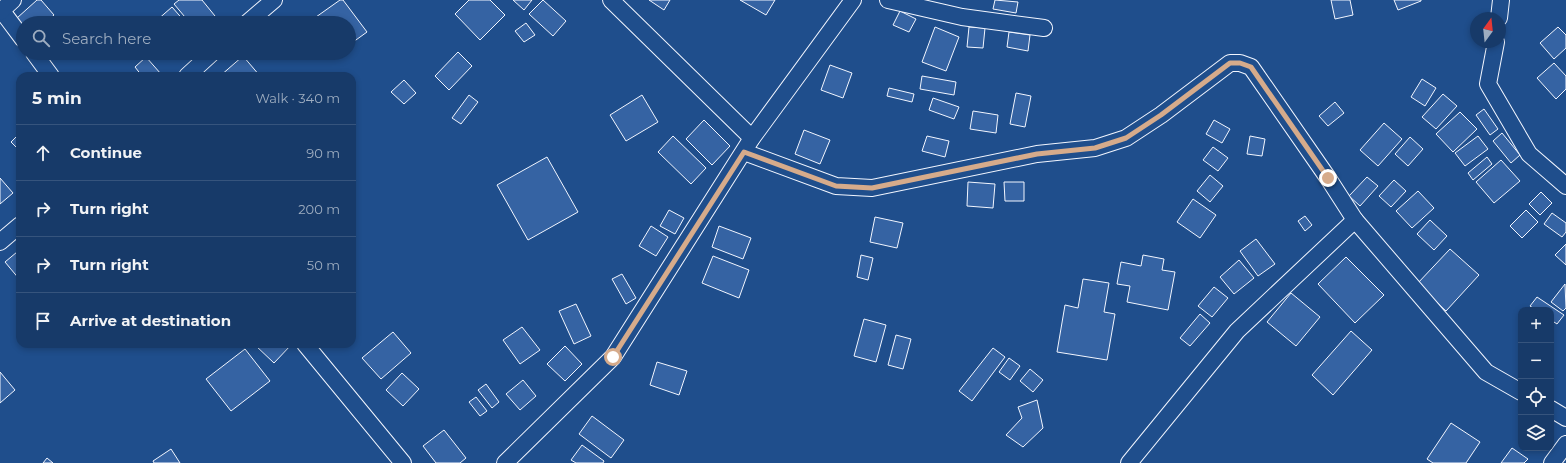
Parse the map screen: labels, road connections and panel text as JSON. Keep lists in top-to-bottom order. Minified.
{"north":"top","page":{"search":"Search here","heading":["5 min","Walk · 340 m"],"list":[["Continue","90 m"],["Turn right","200 m"],["Turn right","50 m"],"Arrive at destination"],"map_buttons":["+","−"]}}
